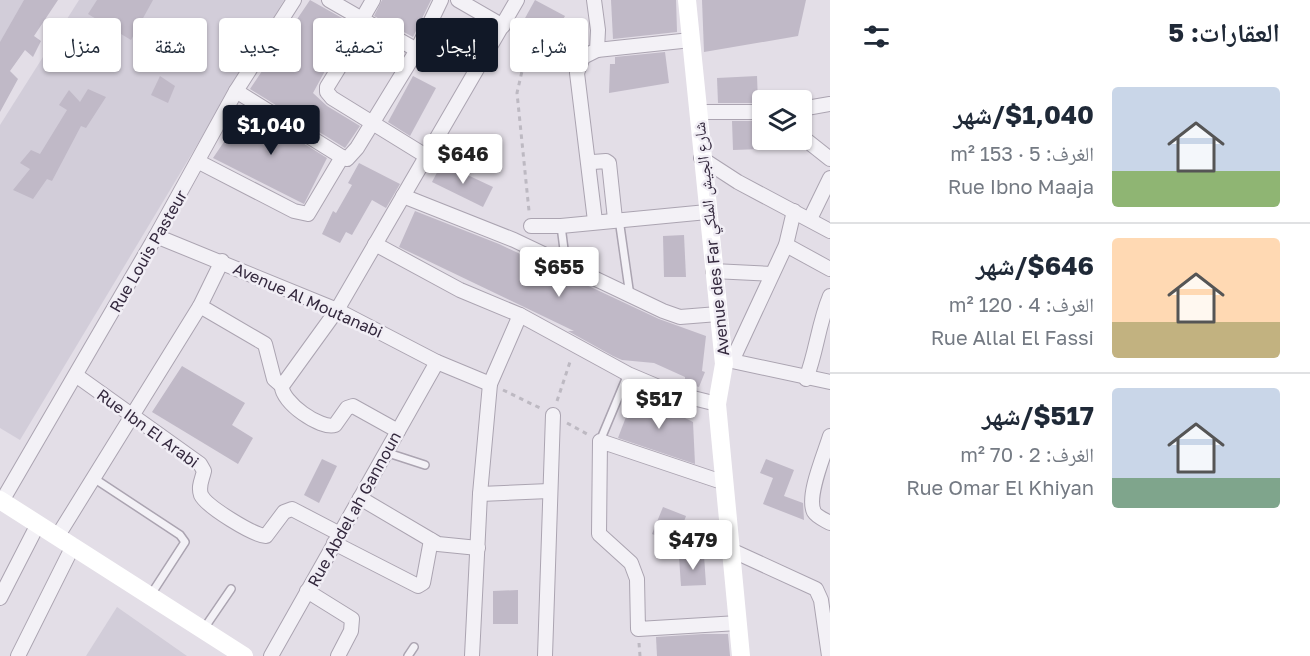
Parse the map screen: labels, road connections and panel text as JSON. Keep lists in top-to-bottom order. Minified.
{"streets":{"main road":["Avenue des Far شارع الجيش الملكي"],"street":["Rue Louis Pasteur","Avenue Al Moutanabi","Rue Ibn El Arabi","Rue Abdel ah Gannoun"]},"crossings":[["Rue Louis Pasteur","Avenue Al Moutanabi"],["Rue Louis Pasteur","Rue Ibn El Arabi"],["Avenue Al Moutanabi","Rue Abdel ah Gannoun"],["Rue Ibn El Arabi","Rue Abdel ah Gannoun"]],"page":{"heading":"العقارات: 5","chip":["شراء","إيجار","تصفية","جديد","شقة","منزل"],"list":[{"name":"$1,040/شهر","note":"الغرف: 5 · 153 m² · Rue Ibno Maaja"},{"name":"$646/شهر","note":"الغرف: 4 · 120 m² · Rue Allal El Fassi"},{"name":"$517/شهر","note":"الغرف: 2 · 70 m² · Rue Omar El Khiyan"}],"price":["$1,040","$646","$655","$517","$479"]}}
